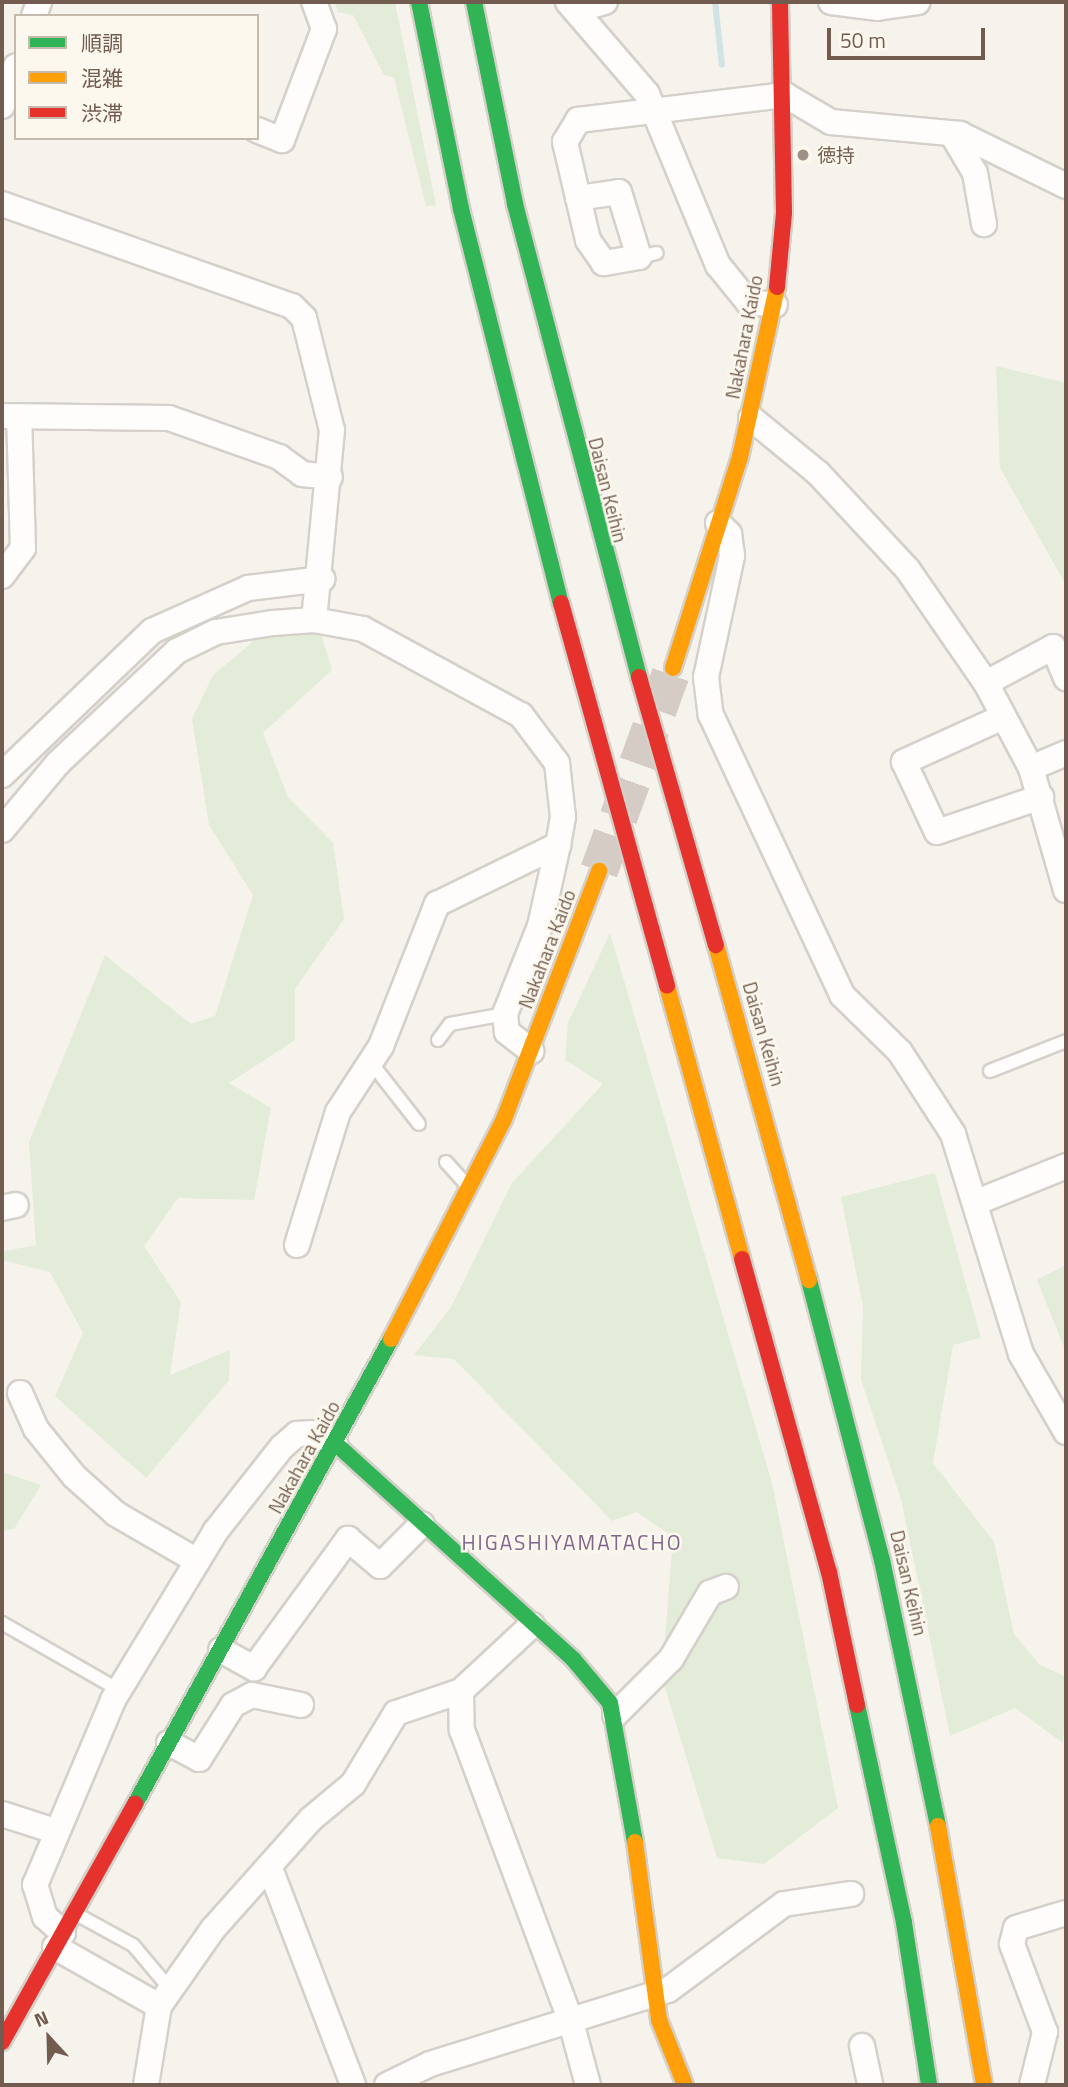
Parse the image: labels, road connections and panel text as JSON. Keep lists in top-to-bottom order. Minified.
{"streets":{"main road":["Nakahara Kaido","Daisan Keihin"]},"districts":["HIGASHIYAMATACHO"],"places":["徳持"],"legend":["順調","混雑","渋滞"],"scale_bar":"50 m","north":"top"}
